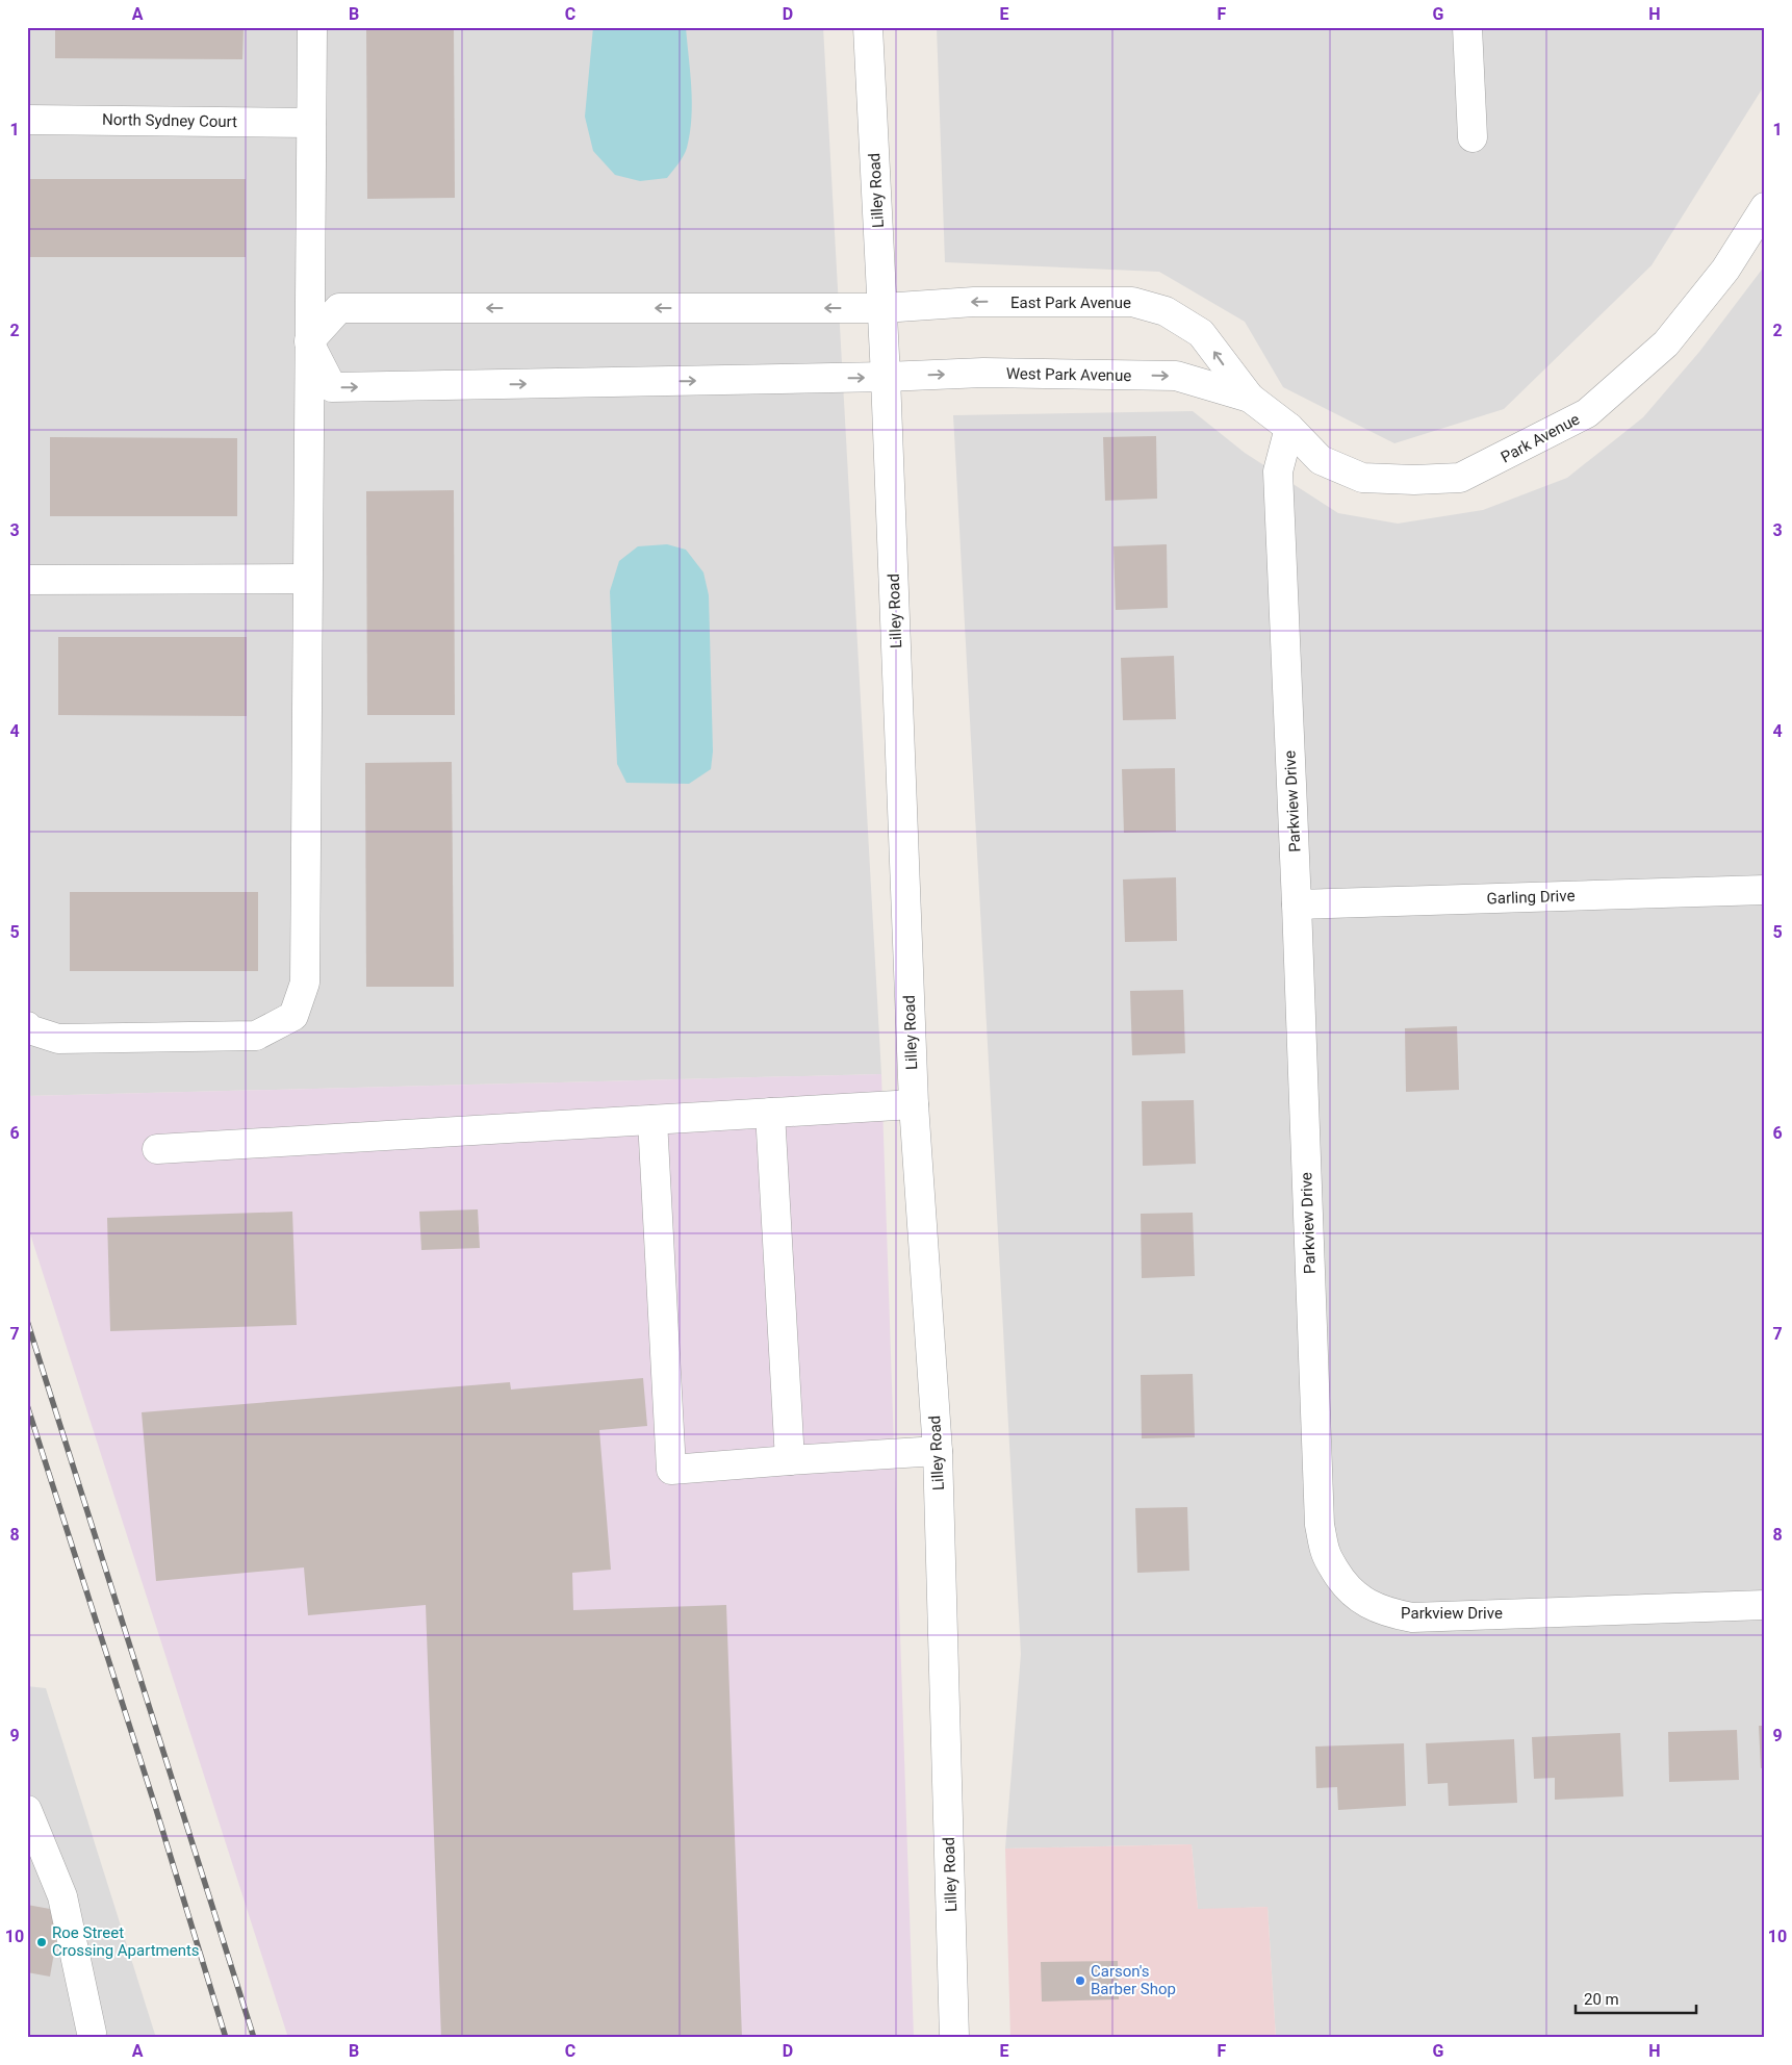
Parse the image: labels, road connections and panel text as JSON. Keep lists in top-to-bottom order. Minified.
{"streets":{"street":["North Sydney Court","Lilley Road","East Park Avenue","West Park Avenue","Park Avenue","Parkview Drive","Garling Drive"]},"crossings":[["Lilley Road","East Park Avenue"],["Lilley Road","West Park Avenue"],["East Park Avenue","West Park Avenue"],["East Park Avenue","Park Avenue"],["West Park Avenue","Park Avenue"],["Park Avenue","Parkview Drive"],["Parkview Drive","Garling Drive"]],"one_way":["East Park Avenue","West Park Avenue"],"places":["Roe Street Crossing Apartments","Carson's Barber Shop"],"scale_bar":"20 m","grid":{"columns":["A","B","C","D","E","F","G","H"],"rows":["1","2","3","4","5","6","7","8","9","10"]}}
